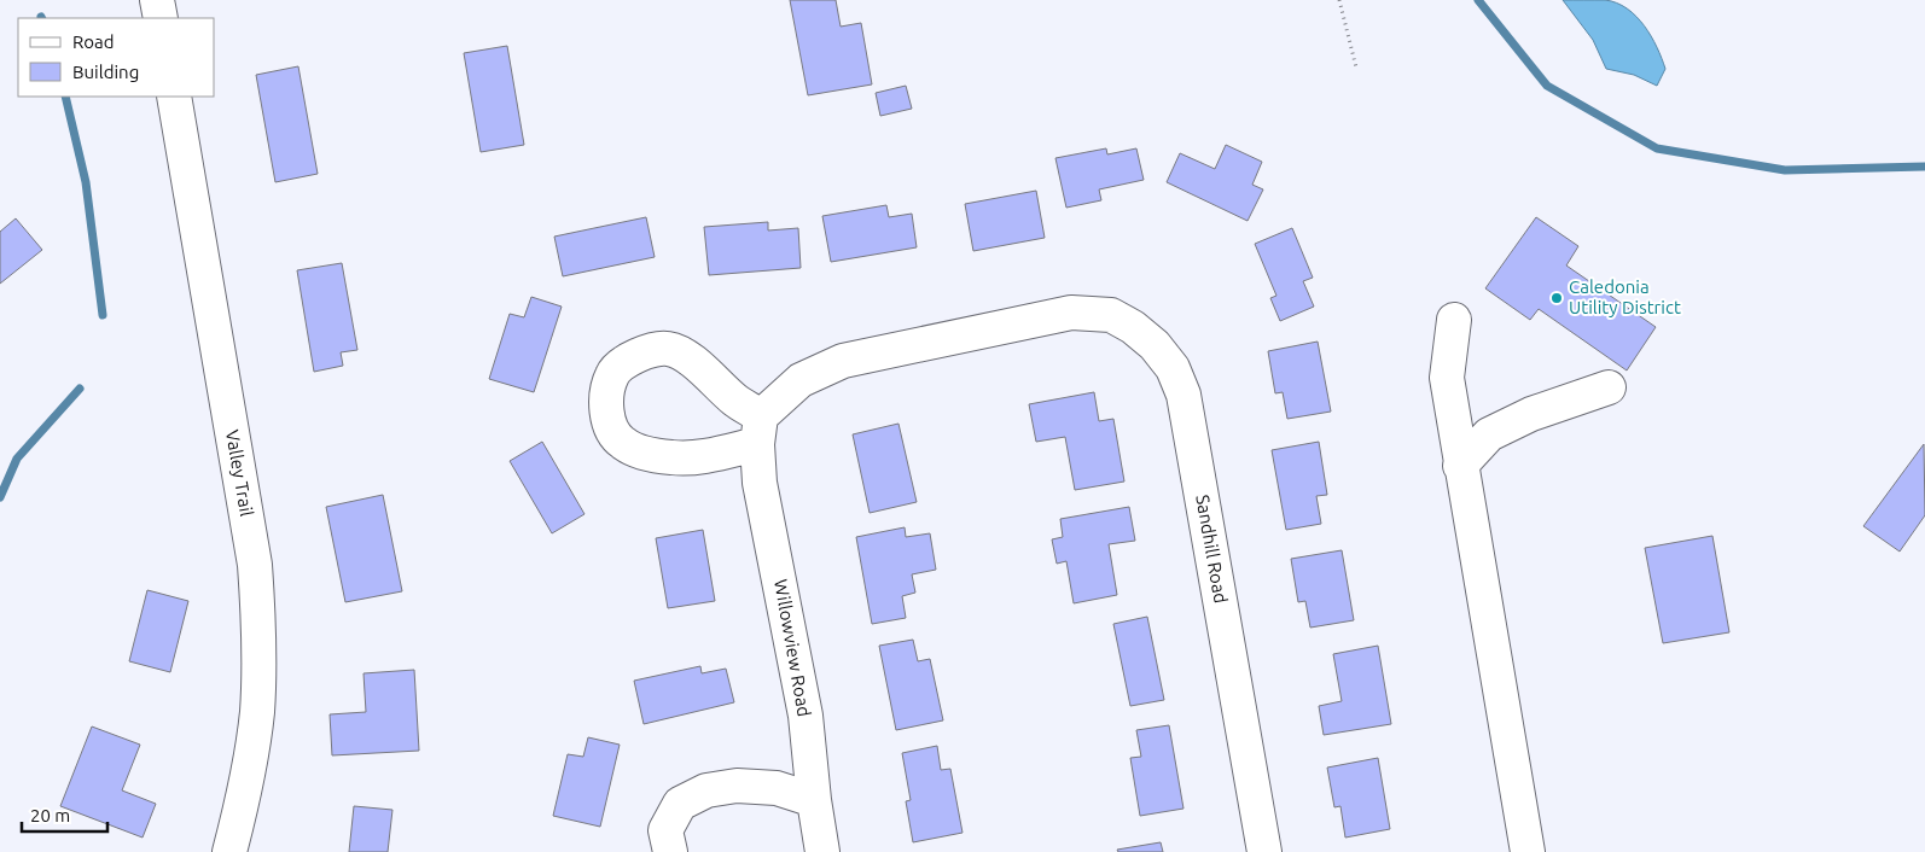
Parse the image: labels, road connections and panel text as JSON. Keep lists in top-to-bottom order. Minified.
{"streets":{"street":["Valley Trail","Sandhill Road","Willowview Road"]},"crossings":[["Sandhill Road","Willowview Road"]],"places":["Caledonia Utility District"],"legend":["Road","Building"],"scale_bar":"20 m"}
